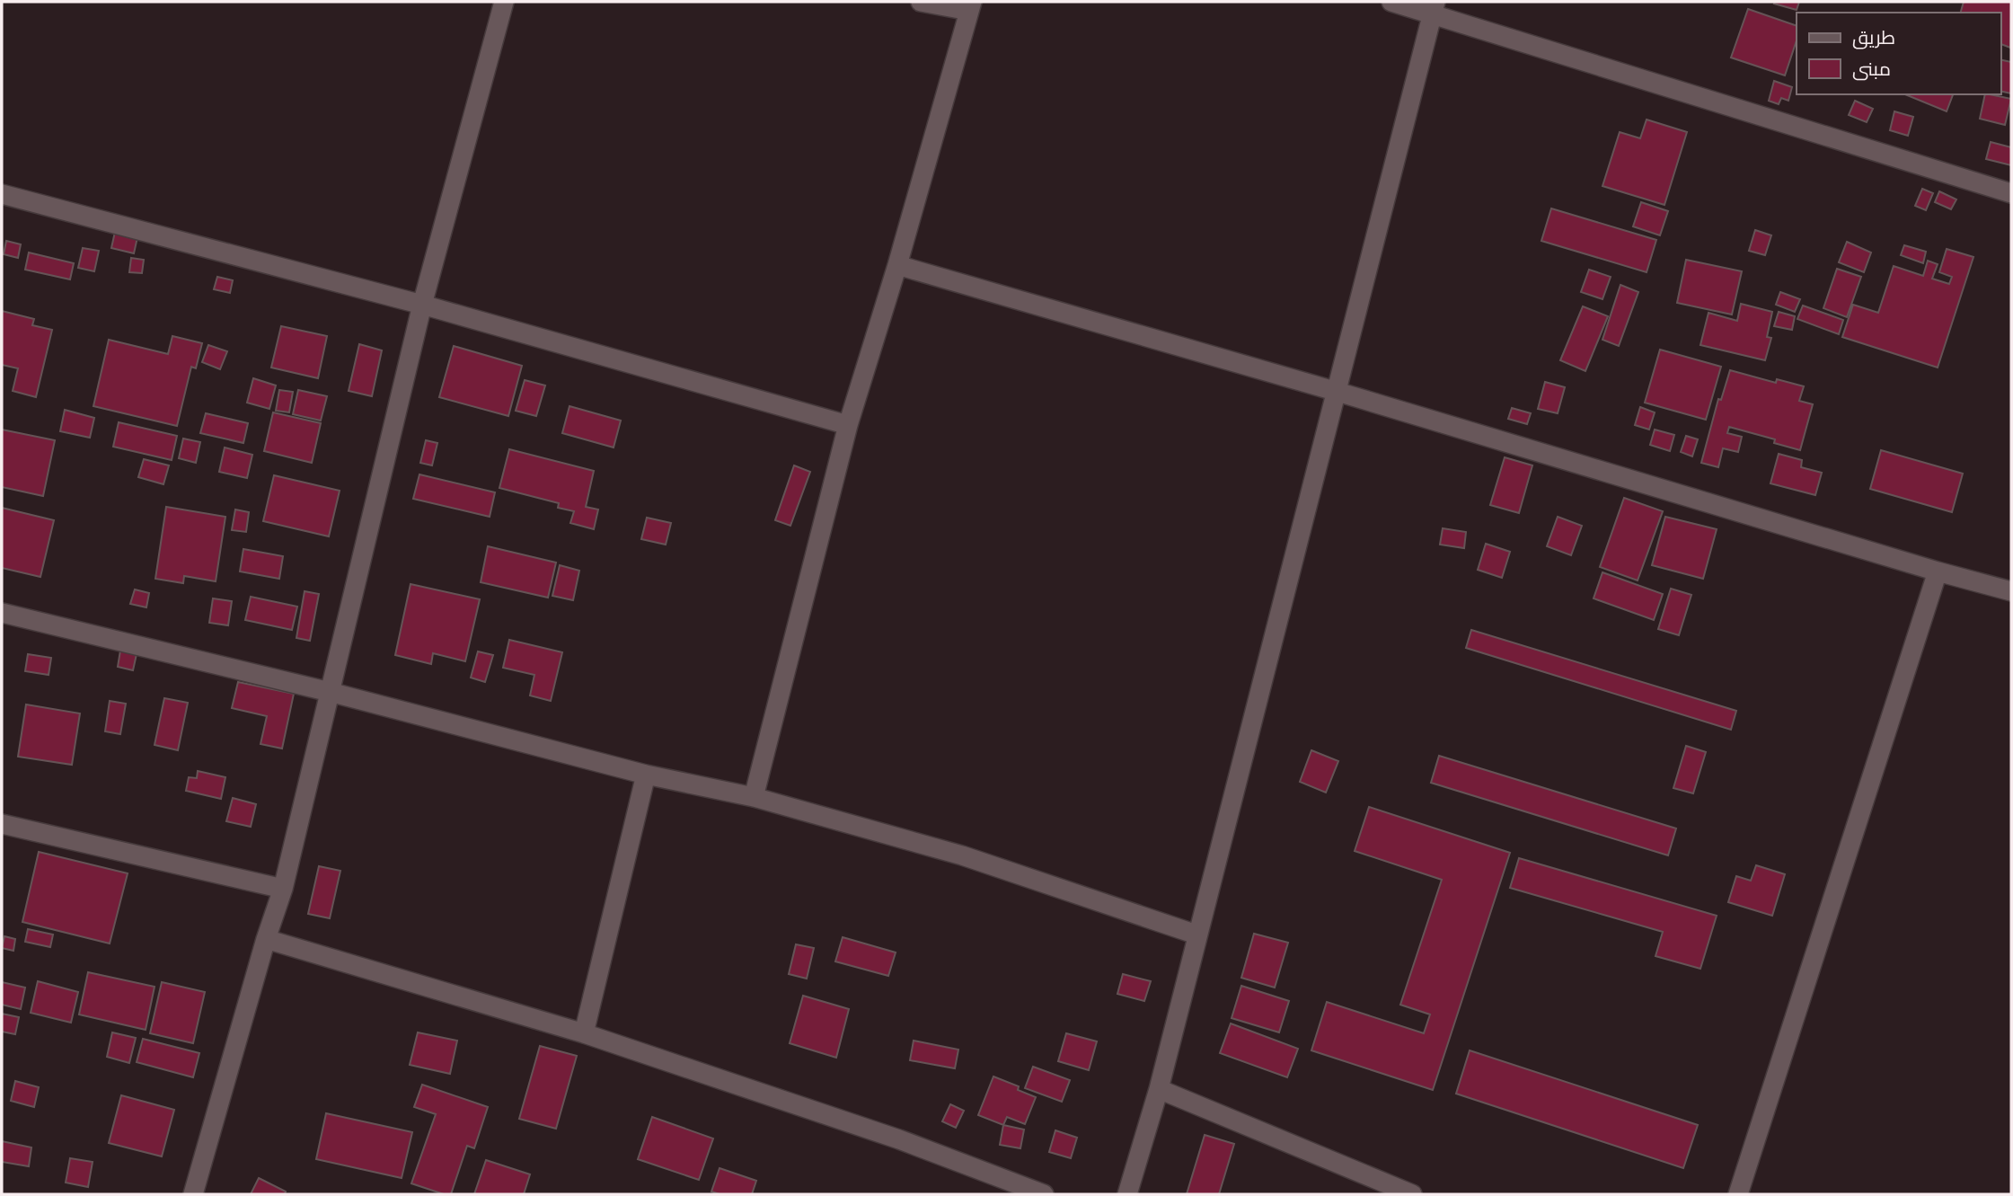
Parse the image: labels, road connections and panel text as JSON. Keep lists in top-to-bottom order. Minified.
{"legend":["طريق","مبنى"]}
